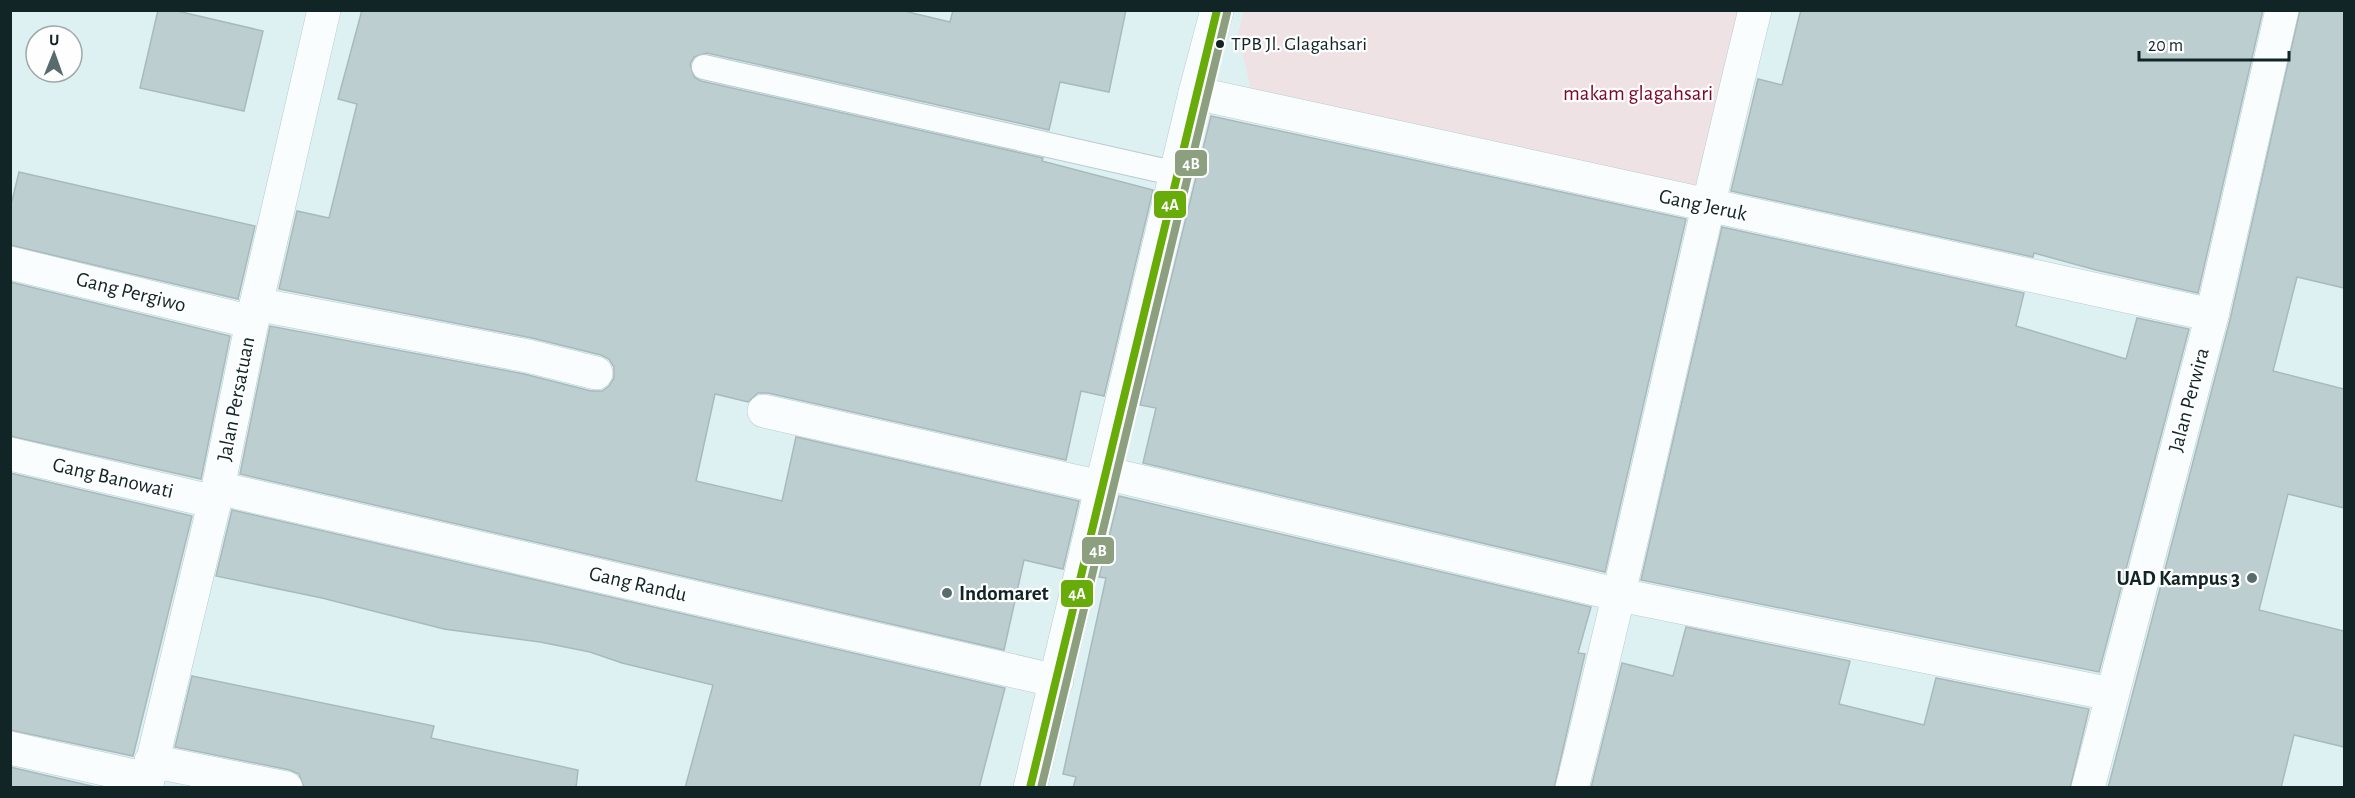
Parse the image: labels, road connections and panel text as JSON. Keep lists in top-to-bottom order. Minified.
{"streets":{"street":["Gang Jeruk","Gang Pergiwo","Jalan Persatuan","Jalan Perwira","Gang Banowati","Gang Randu"]},"crossings":[["Gang Jeruk","Jalan Perwira"],["Gang Pergiwo","Jalan Persatuan"],["Jalan Persatuan","Gang Banowati"],["Jalan Persatuan","Gang Randu"],["Gang Banowati","Gang Randu"]],"parks":["makam glagahsari"],"places":["TPB Jl. Glagahsari","UAD Kampus 3","Indomaret"],"lines":["transit line 4A","transit line 4B"],"scale_bar":"20 m","north":"top"}
